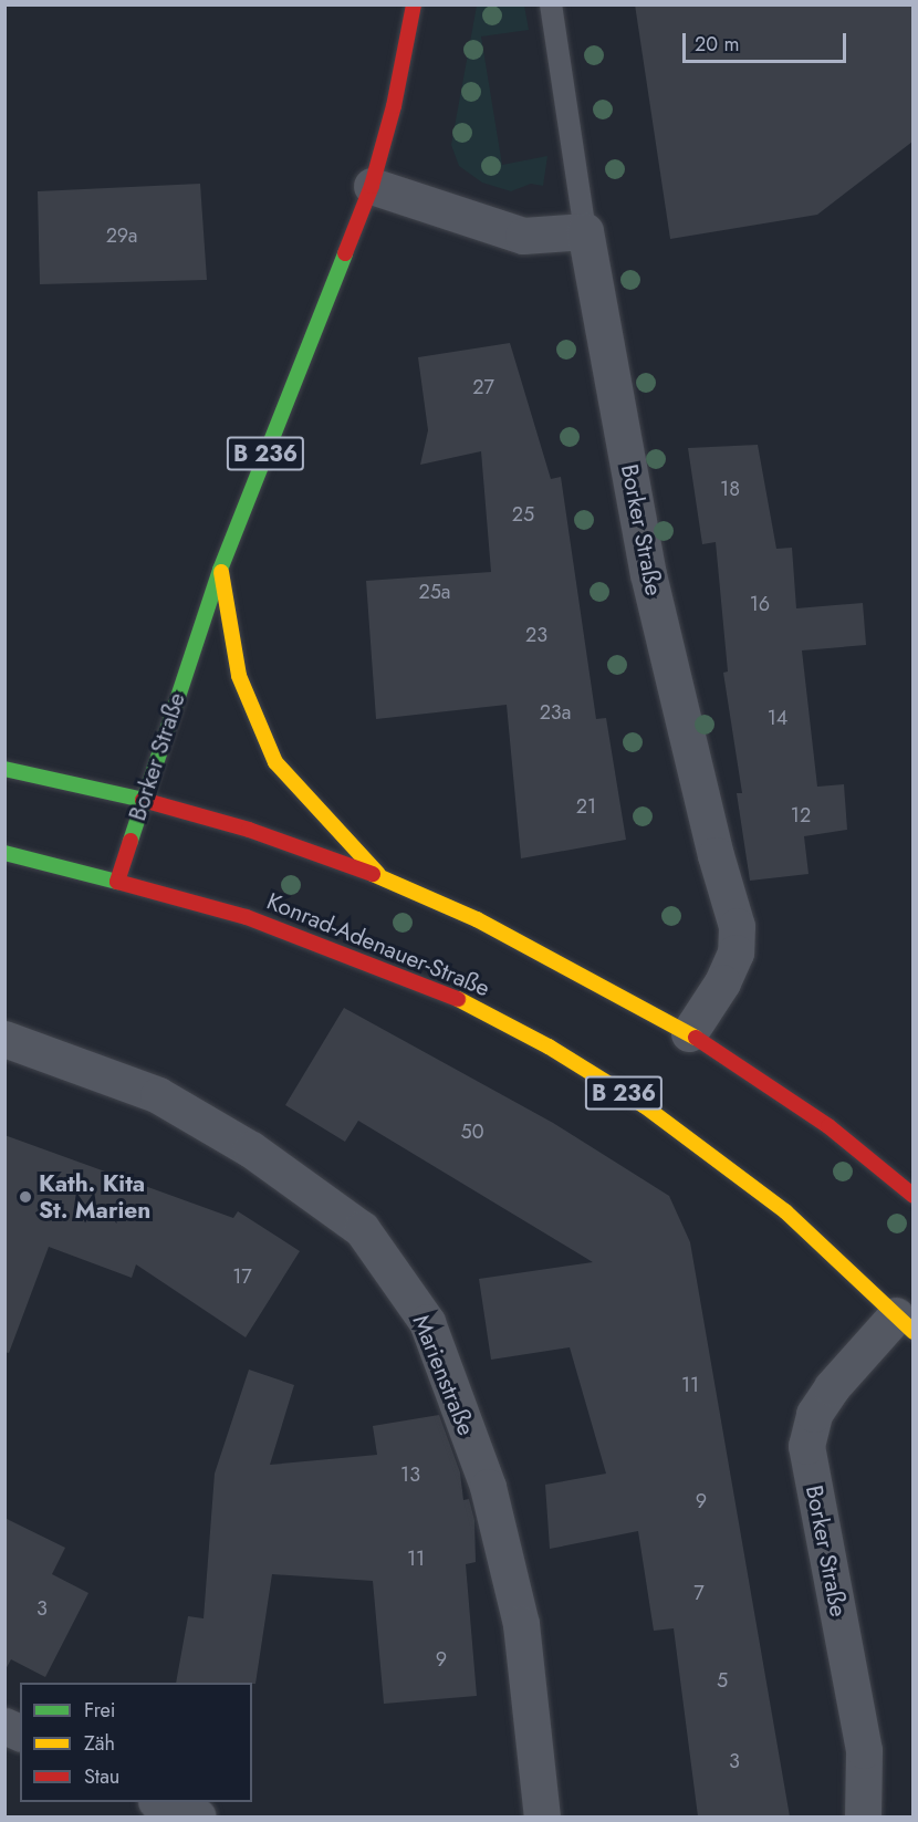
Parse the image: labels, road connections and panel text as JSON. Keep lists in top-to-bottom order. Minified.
{"streets":{"main road":["B 236","Borker Straße","Konrad-Adenauer-Straße"],"street":["Marienstraße"]},"crossings":[["Borker Straße","Konrad-Adenauer-Straße"]],"places":["Kath. Kita St. Marien"],"house_numbers":["29a","27","18","25","25a","16","23","23a","14","21","12","50","17","11","13","9","11","7","3","9","5","3"],"legend":["Frei","Zäh","Stau"],"scale_bar":"20 m"}
